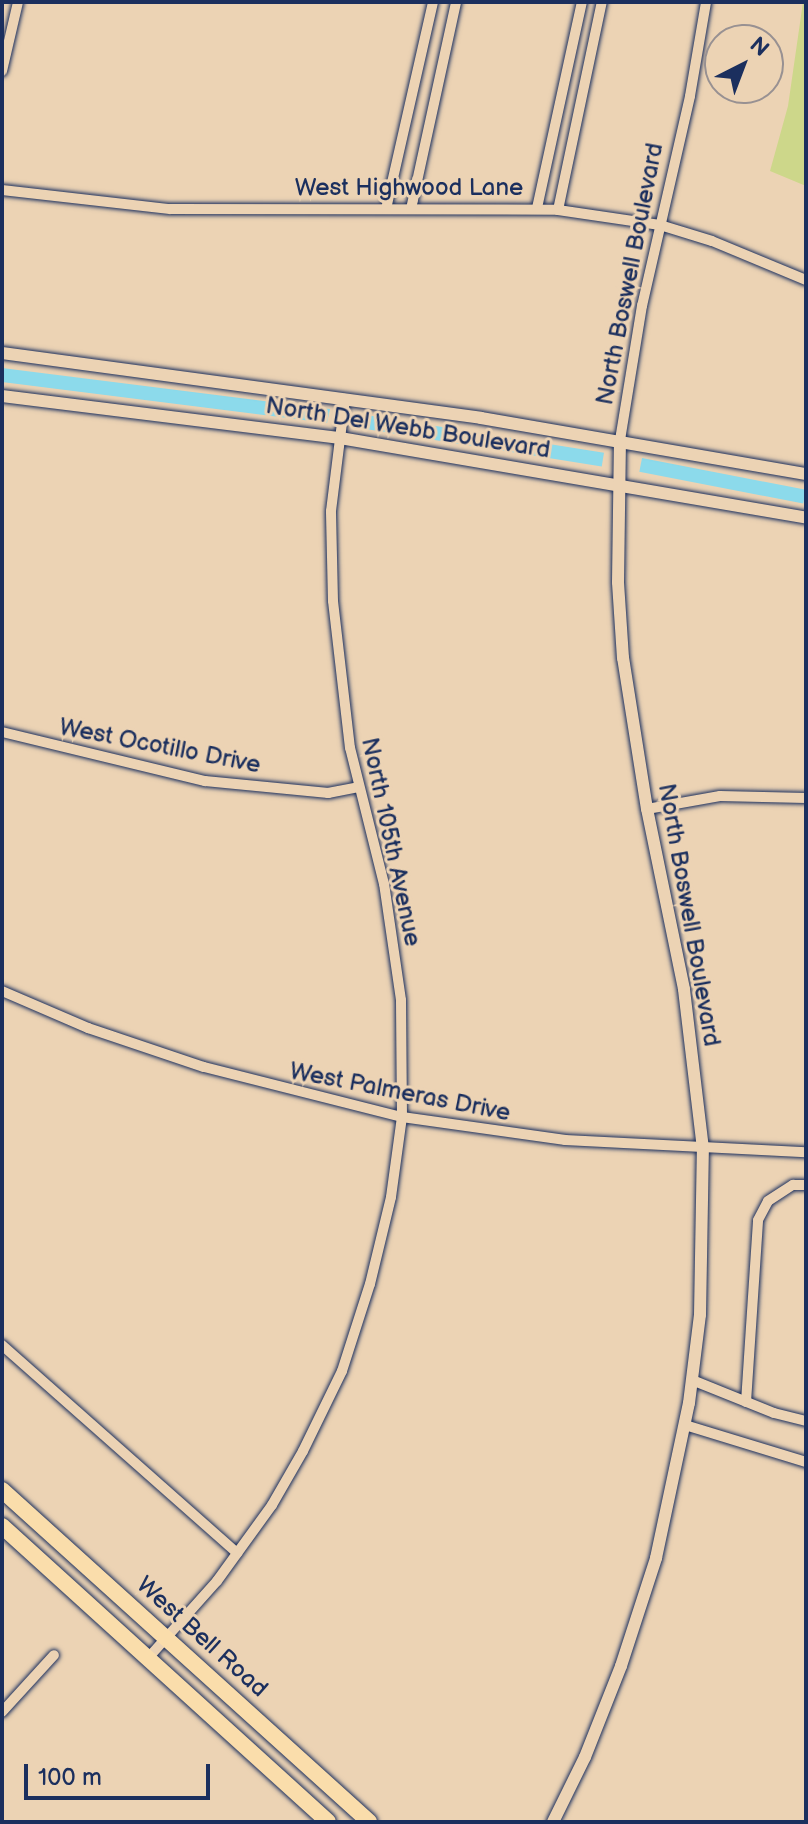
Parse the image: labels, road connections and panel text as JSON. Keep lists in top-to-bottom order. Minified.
{"streets":{"main road":["West Bell Road"],"street":["West Highwood Lane","North Boswell Boulevard","North Del Webb Boulevard","West Ocotillo Drive","North 105th Avenue","West Palmeras Drive"]},"crossings":[["West Highwood Lane","North Boswell Boulevard"],["North Boswell Boulevard","North Del Webb Boulevard"],["North Boswell Boulevard","West Palmeras Drive"],["North Del Webb Boulevard","North 105th Avenue"],["West Ocotillo Drive","North 105th Avenue"],["North 105th Avenue","West Palmeras Drive"],["North 105th Avenue","West Bell Road"]],"scale_bar":"100 m","north":"top right"}
